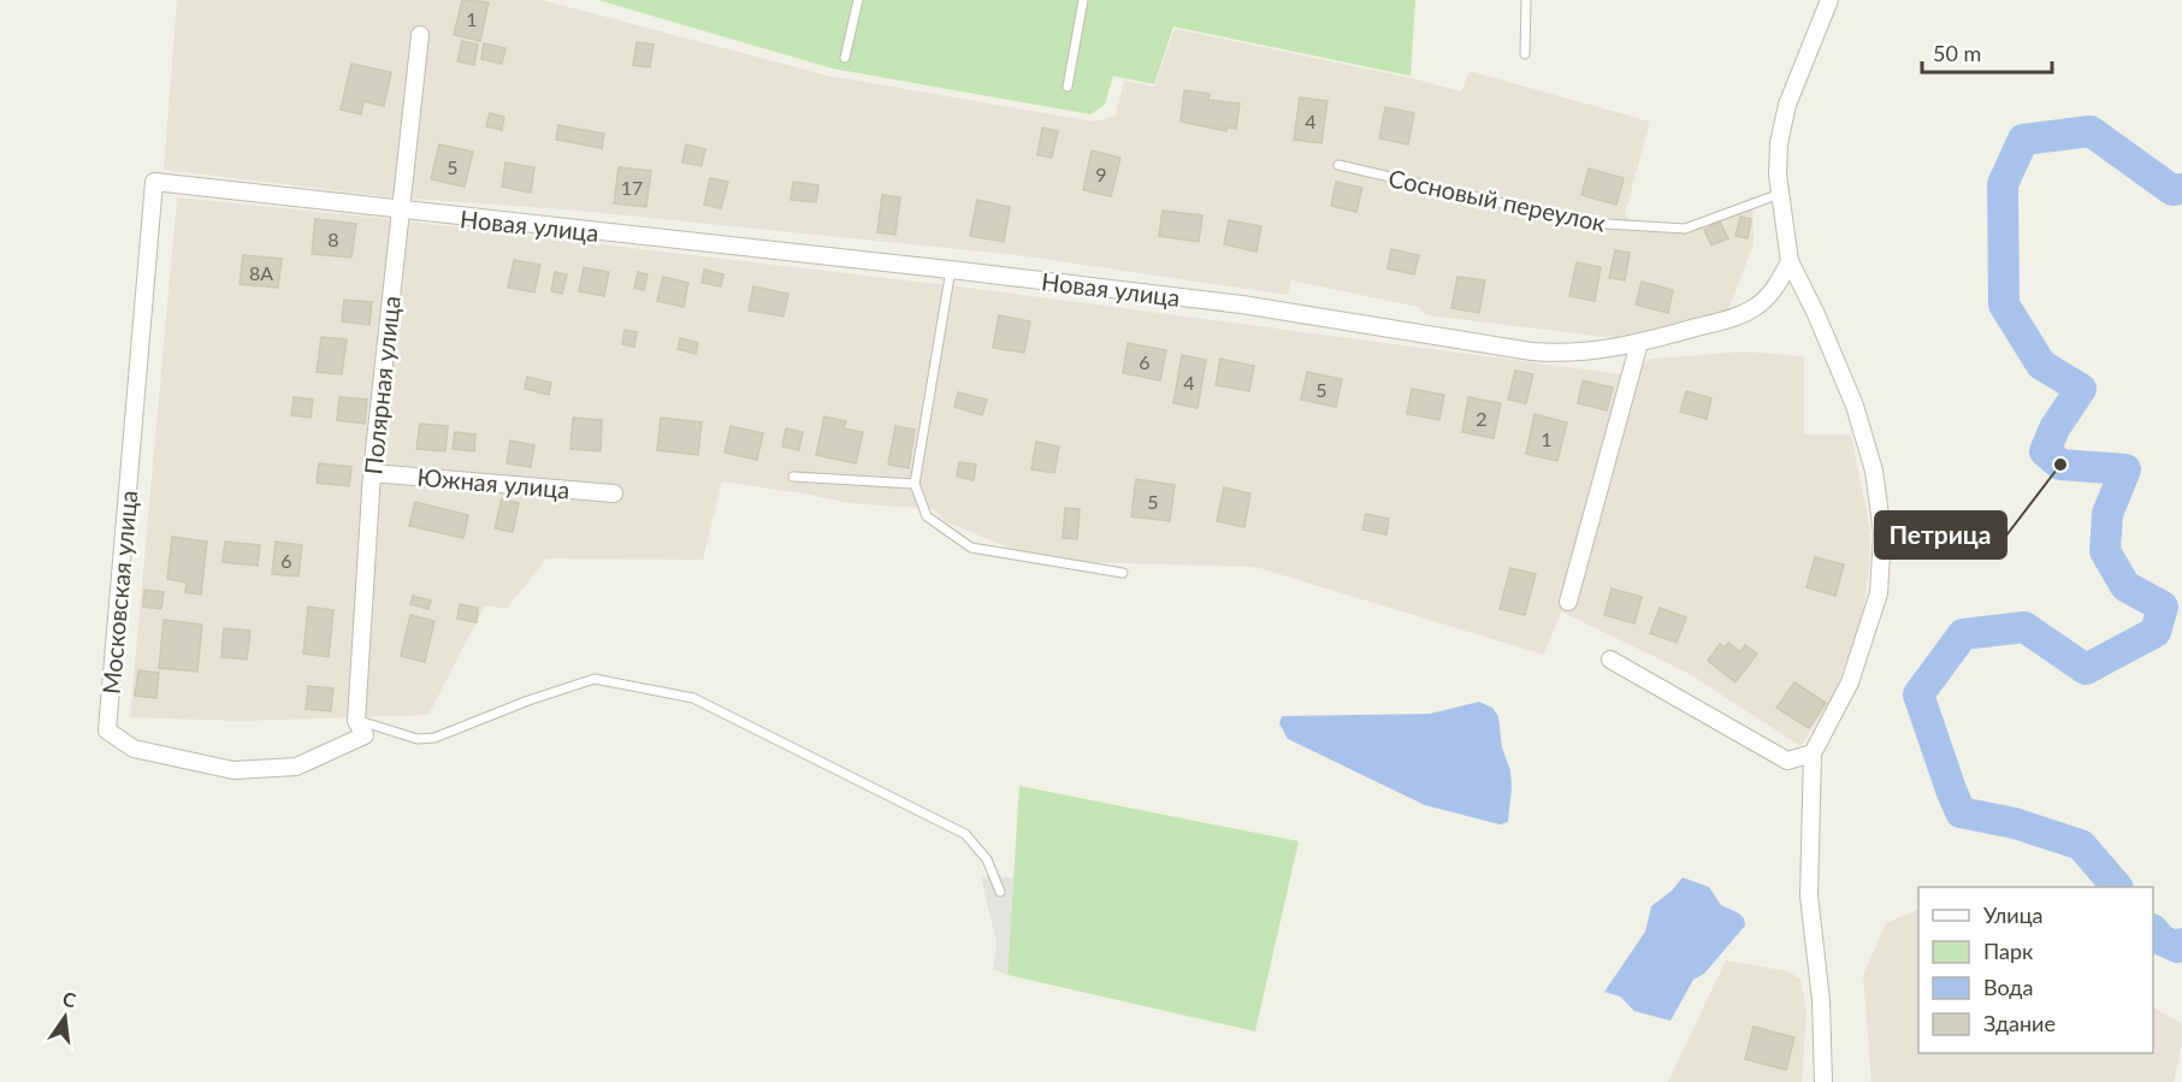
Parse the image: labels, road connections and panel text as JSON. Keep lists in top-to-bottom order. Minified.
{"streets":{"street":["Новая улица","Полярная улица","Южная улица","Московская улица"],"lane":["Сосновый переулок"]},"crossings":[["Новая улица","Полярная улица"],["Новая улица","Московская улица"],["Полярная улица","Южная улица"],["Полярная улица","Московская улица"]],"places":["Петрица"],"house_numbers":["1","4","5","9","17","8","8А","6","4","5","2","1","5","6"],"legend":["Улица","Парк","Вода","Здание"],"scale_bar":"50 m","north":"top"}
